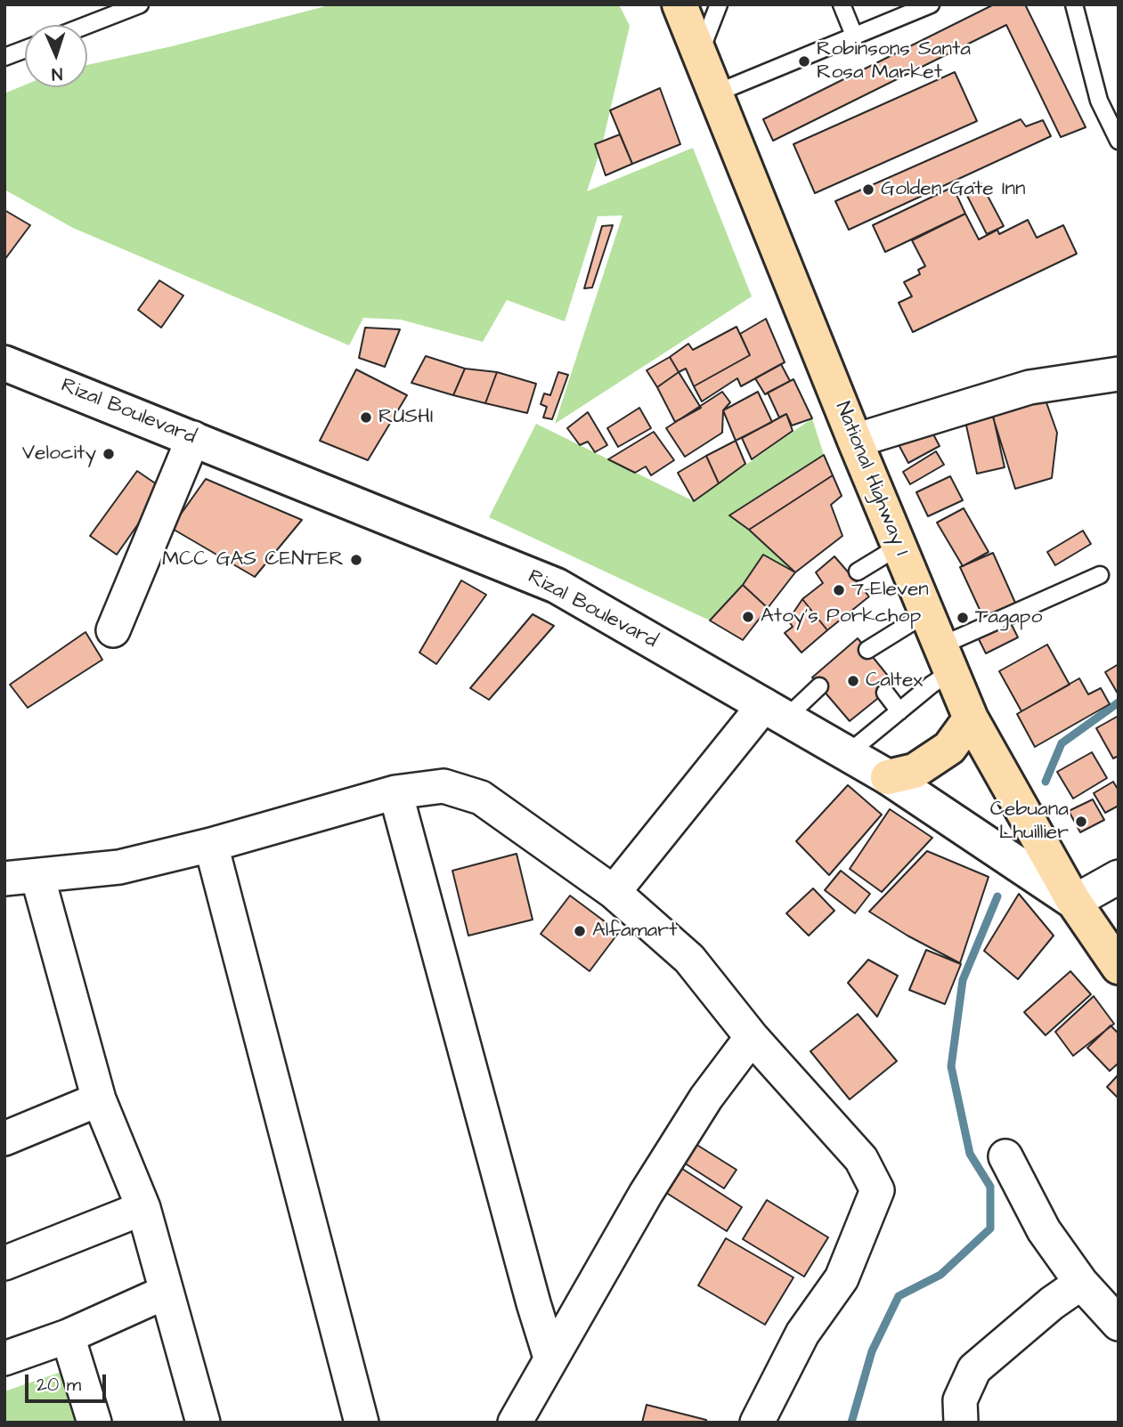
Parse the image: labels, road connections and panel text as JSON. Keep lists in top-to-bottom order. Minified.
{"streets":{"highway":["National Highway 1"],"main road":["Rizal Boulevard"]},"crossings":[["Rizal Boulevard","National Highway 1"]],"places":["Robinsons Santa Rosa Market","Golden Gate Inn","RUSHI","Velocity","MCC GAS CENTER","7-Eleven","Atoy's Porkchop","Tagapo","Caltex","Cebuana Lhuillier","Alfamart"],"scale_bar":"20 m","north":"bottom"}
